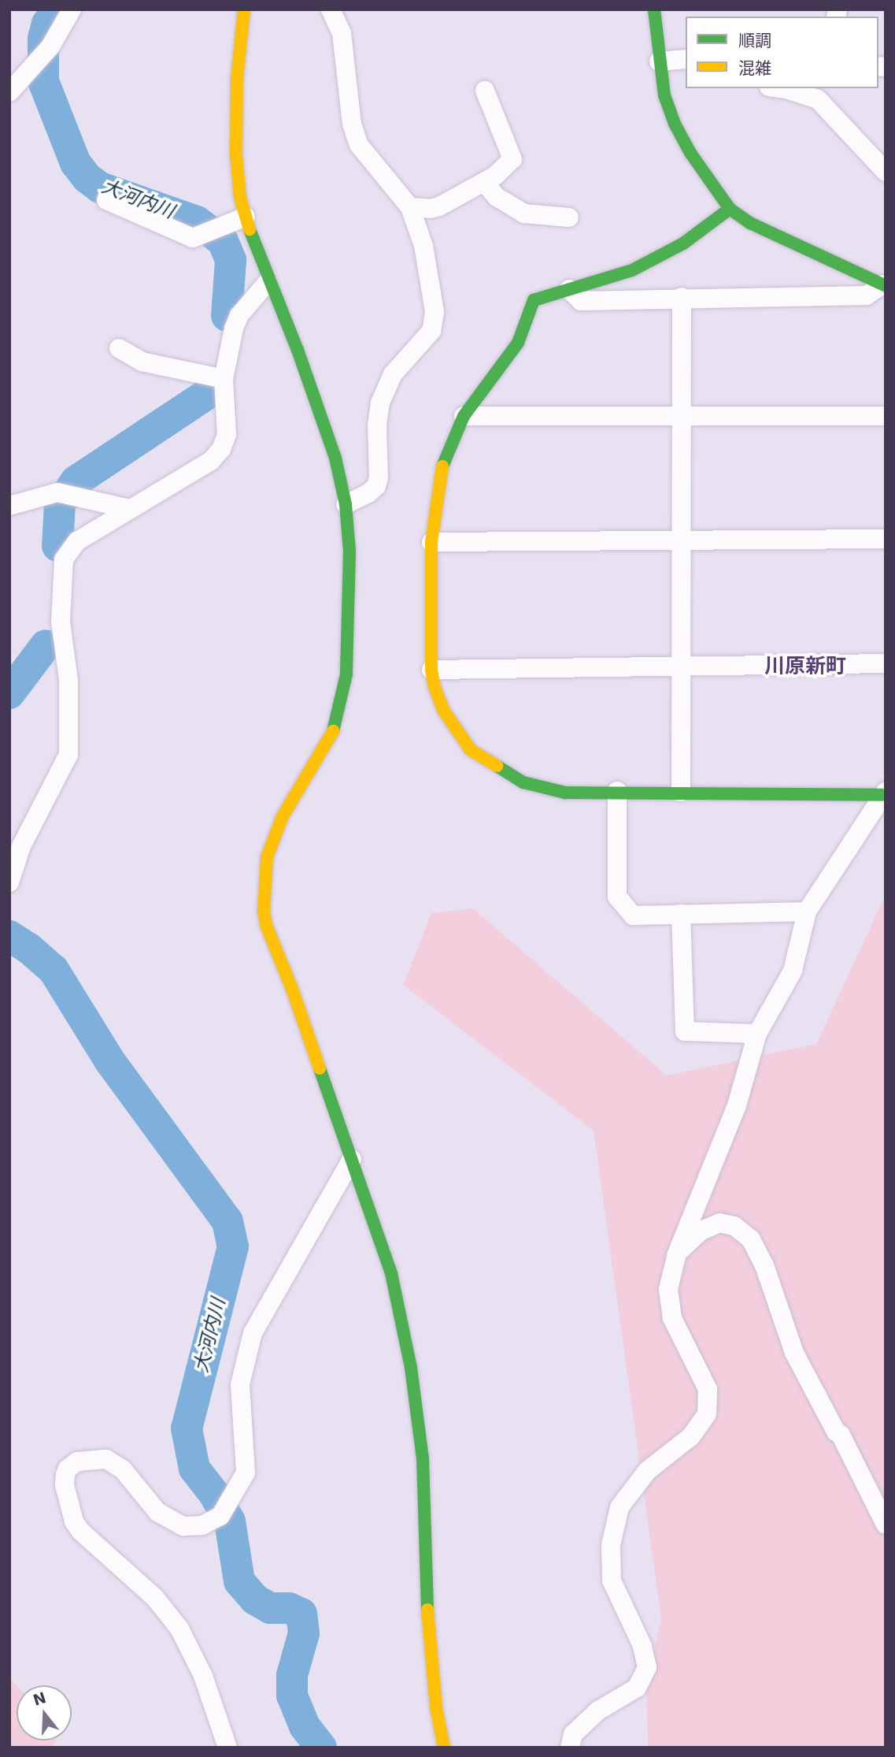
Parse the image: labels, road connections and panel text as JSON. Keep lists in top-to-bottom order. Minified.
{"districts":["川原新町"],"water":["大河内川"],"legend":["順調","混雑"],"north":"top"}
